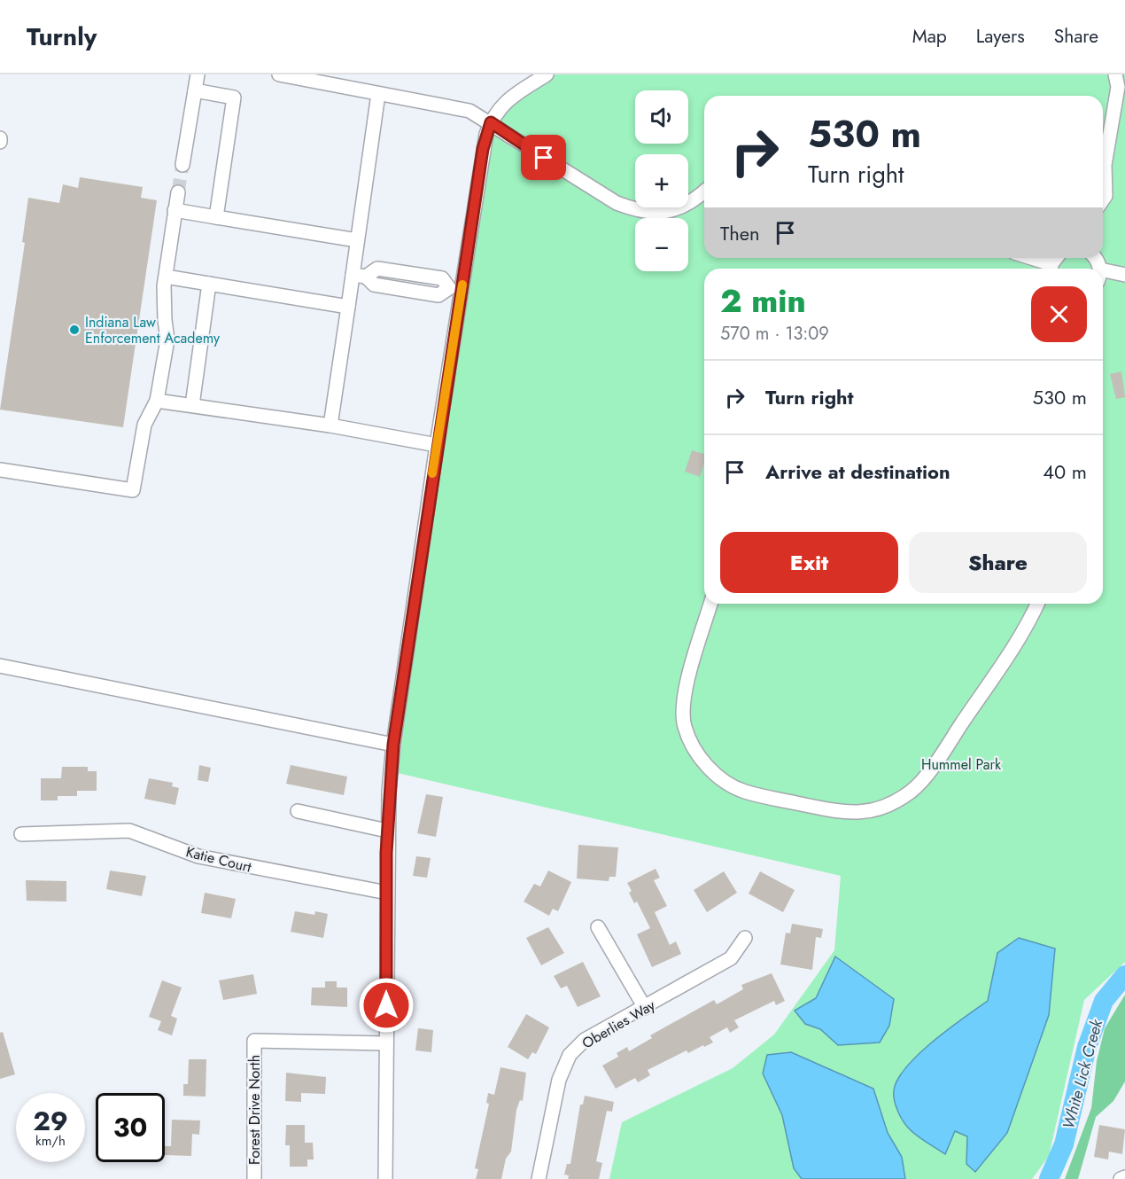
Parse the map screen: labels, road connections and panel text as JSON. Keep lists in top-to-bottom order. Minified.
{"streets":{"street":["Katie Court","Oberlies Way","Forest Drive North"]},"water":["White Lick Creek"],"parks":["Hummel Park"],"places":["Indiana Law Enforcement Academy"],"page":{"header":"Turnly","nav":["Map","Layers","Share"],"map_buttons":["+","−"],"turn":["530 m","Turn right"],"then":"Then","heading":["2 min","570 m · 13:09"],"list":[{"name":"Turn right","value":"530 m"},{"name":"Arrive at destination","value":"40 m"}],"buttons":["Exit","Share"],"speed":"29 km/h","limit":"30"}}
